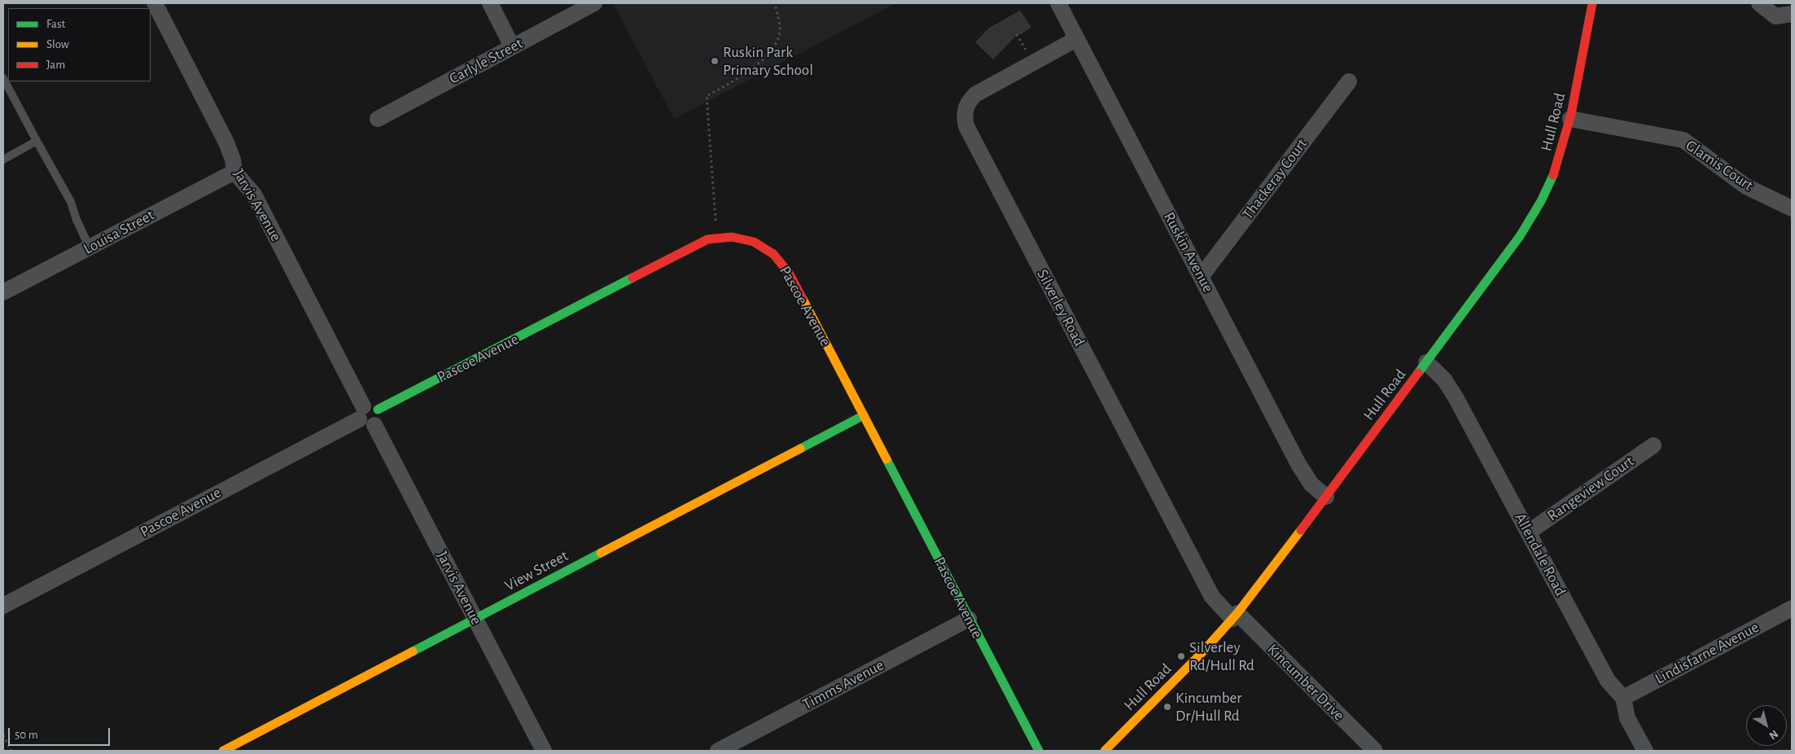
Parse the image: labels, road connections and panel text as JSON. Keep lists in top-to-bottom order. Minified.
{"streets":{"street":["Carlyle Street","Hull Road","Glamis Court","Thackeray Court","Jarvis Avenue","Louisa Street","Ruskin Avenue","Pascoe Avenue","Silverley Road","Rangeview Court","Allendale Road","View Street","Lindisfarne Avenue","Kincumber Drive","Timms Avenue"]},"crossings":[["Hull Road","Glamis Court"],["Hull Road","Ruskin Avenue"],["Hull Road","Silverley Road"],["Hull Road","Allendale Road"],["Hull Road","Kincumber Drive"],["Thackeray Court","Ruskin Avenue"],["Jarvis Avenue","Louisa Street"],["Jarvis Avenue","Pascoe Avenue"],["Jarvis Avenue","View Street"],["Ruskin Avenue","Silverley Road"],["Pascoe Avenue","View Street"],["Pascoe Avenue","Timms Avenue"],["Silverley Road","Kincumber Drive"],["Rangeview Court","Allendale Road"],["Allendale Road","Lindisfarne Avenue"]],"places":["Ruskin Park Primary School","Silverley Rd/Hull Rd","Kincumber Dr/Hull Rd"],"legend":["Fast","Slow","Jam"],"scale_bar":"50 m","north":"bottom right"}
